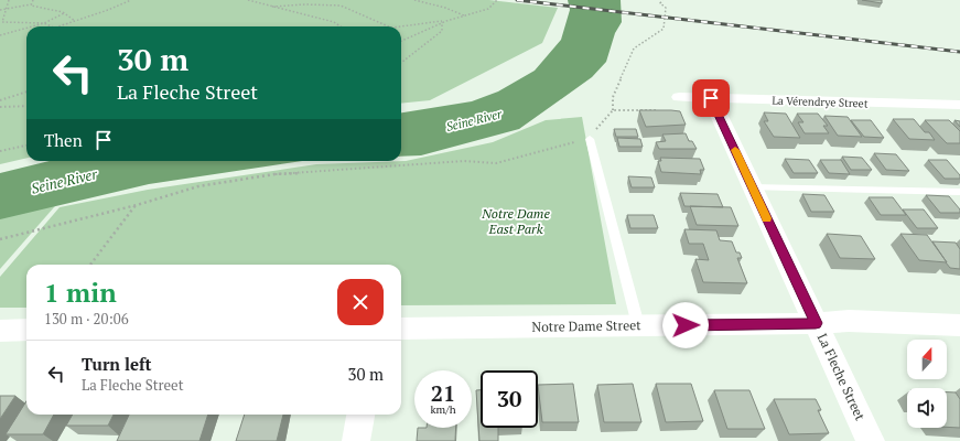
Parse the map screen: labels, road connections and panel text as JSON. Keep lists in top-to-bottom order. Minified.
{"streets":{"street":["La Vérendrye Street","Notre Dame Street","La Fleche Street"]},"crossings":[["La Vérendrye Street","La Fleche Street"],["Notre Dame Street","La Fleche Street"]],"water":["Seine River"],"parks":["Notre Dame East Park"],"north":"top","page":{"turn":["30 m","La Fleche Street"],"then":"Then","heading":["1 min","130 m · 20:06"],"list":[{"name":"Turn left","note":"La Fleche Street","value":"30 m"}],"speed":"21 km/h","limit":"30"}}
